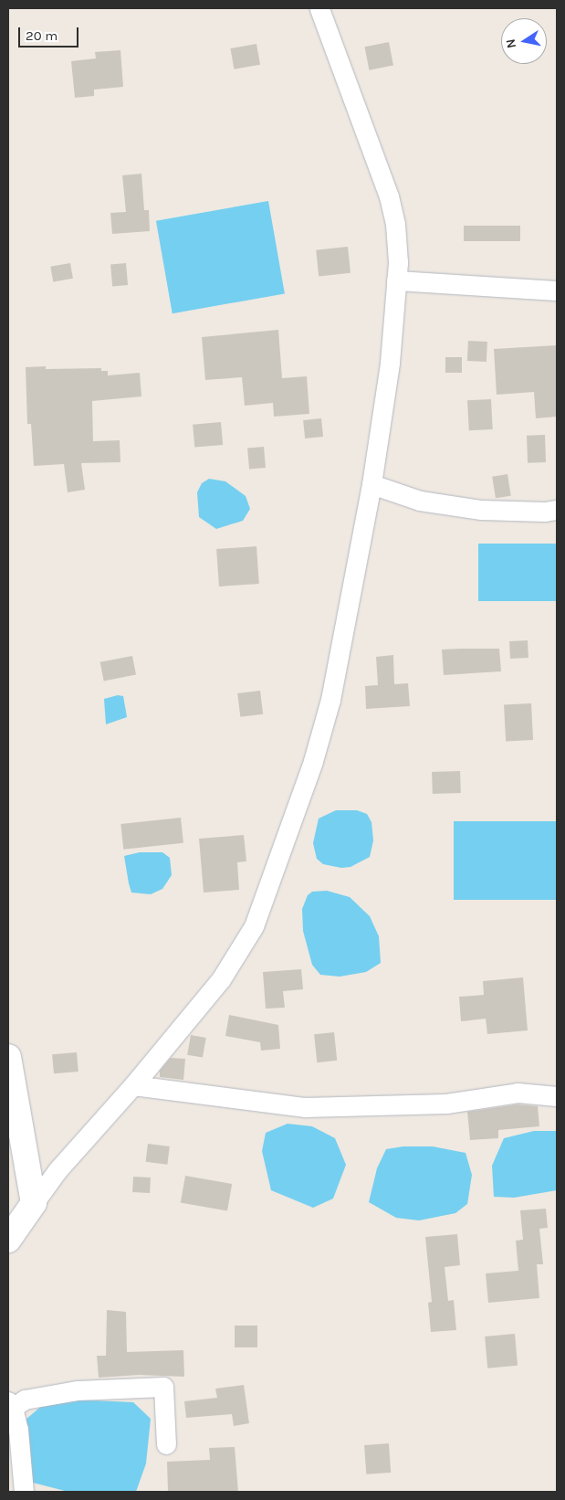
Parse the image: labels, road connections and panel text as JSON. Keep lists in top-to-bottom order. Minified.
{"scale_bar":"20 m","north":"left"}
